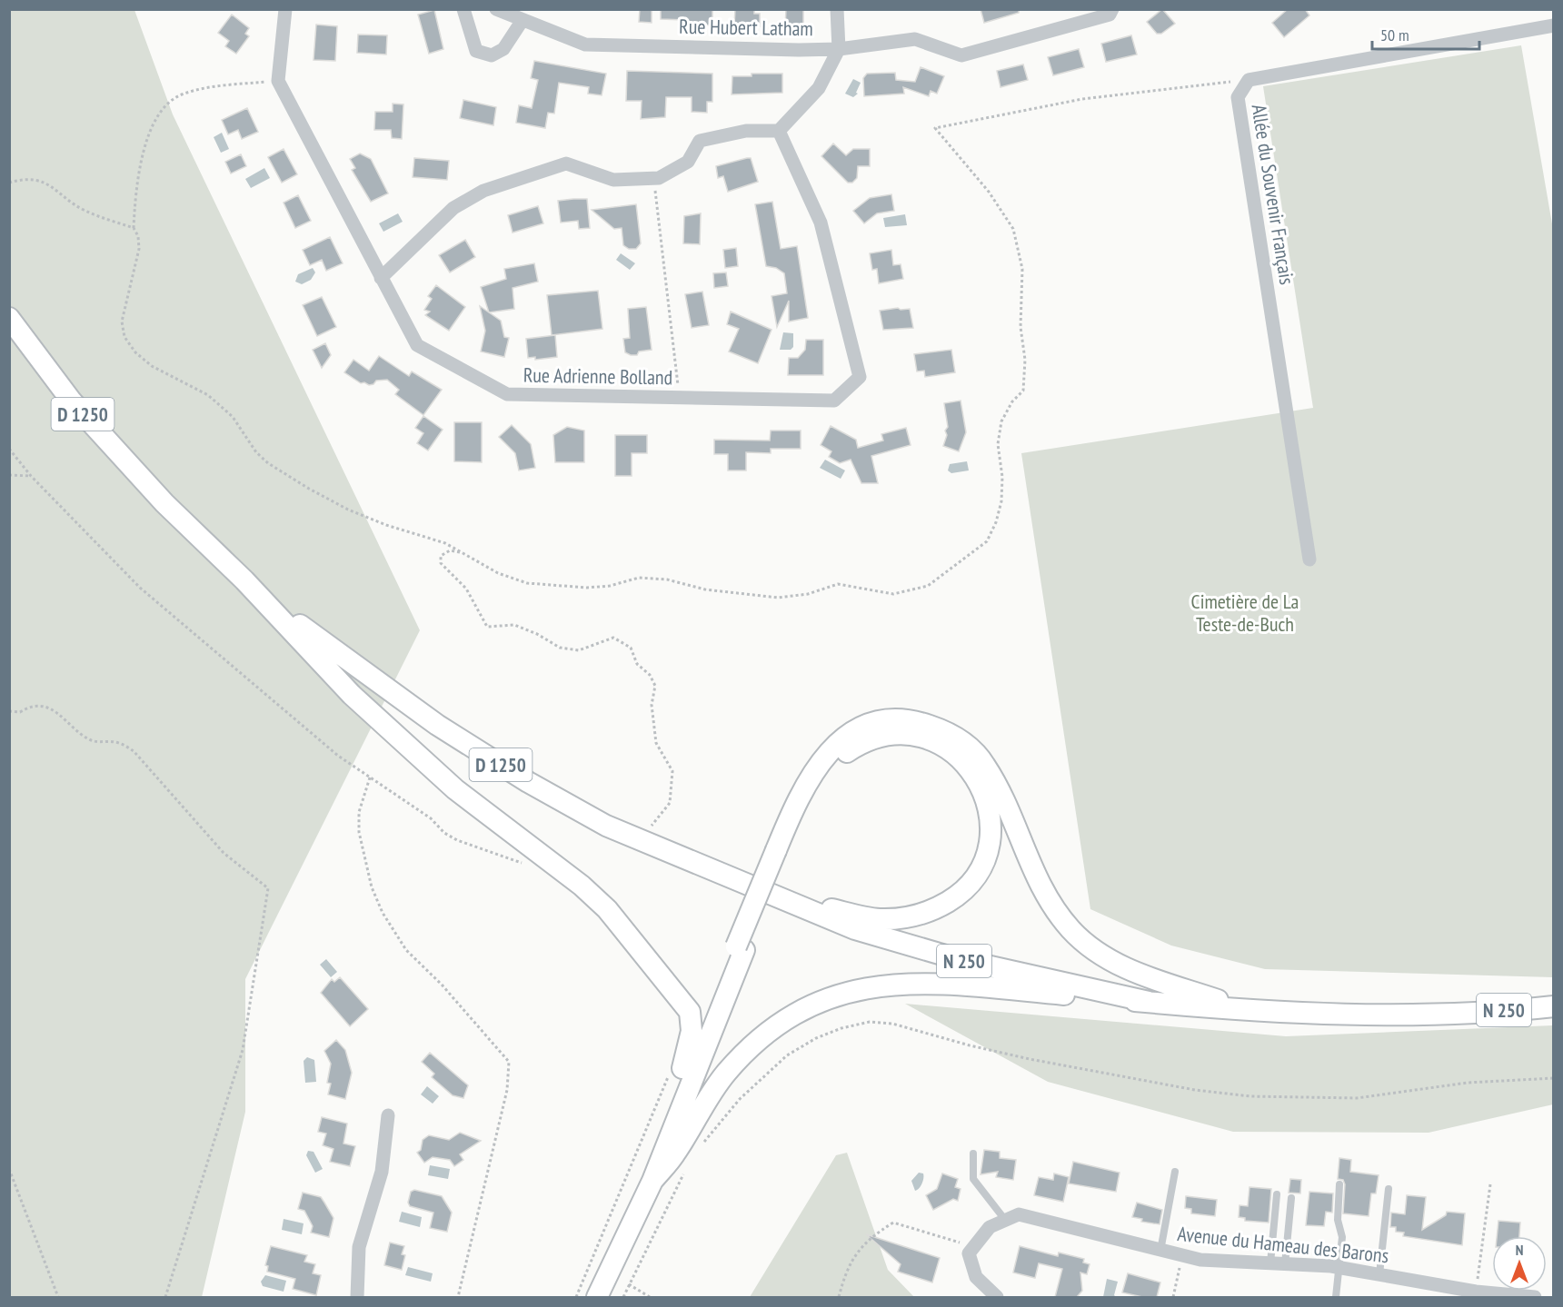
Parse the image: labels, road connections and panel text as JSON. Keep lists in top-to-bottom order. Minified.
{"streets":{"main road":["D 1250","N 250"],"street":["Rue Hubert Latham","Allée du Souvenir Français","Rue Adrienne Bolland","Avenue du Hameau des Barons"]},"crossings":[["D 1250","N 250"]],"parks":["Cimetière de La Teste-de-Buch"],"scale_bar":"50 m","north":"top"}
